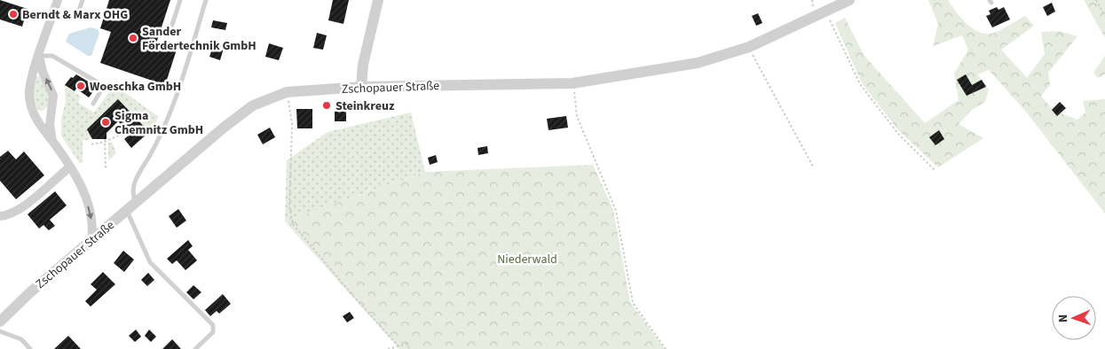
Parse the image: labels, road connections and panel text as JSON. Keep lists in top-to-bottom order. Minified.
{"streets":{"street":["Zschopauer Straße"]},"parks":["Niederwald"],"places":["Berndt & Marx OHG","Sander Fördertechnik GmbH","Woeschka GmbH","Steinkreuz","Sigma Chemnitz GmbH"],"north":"left"}
